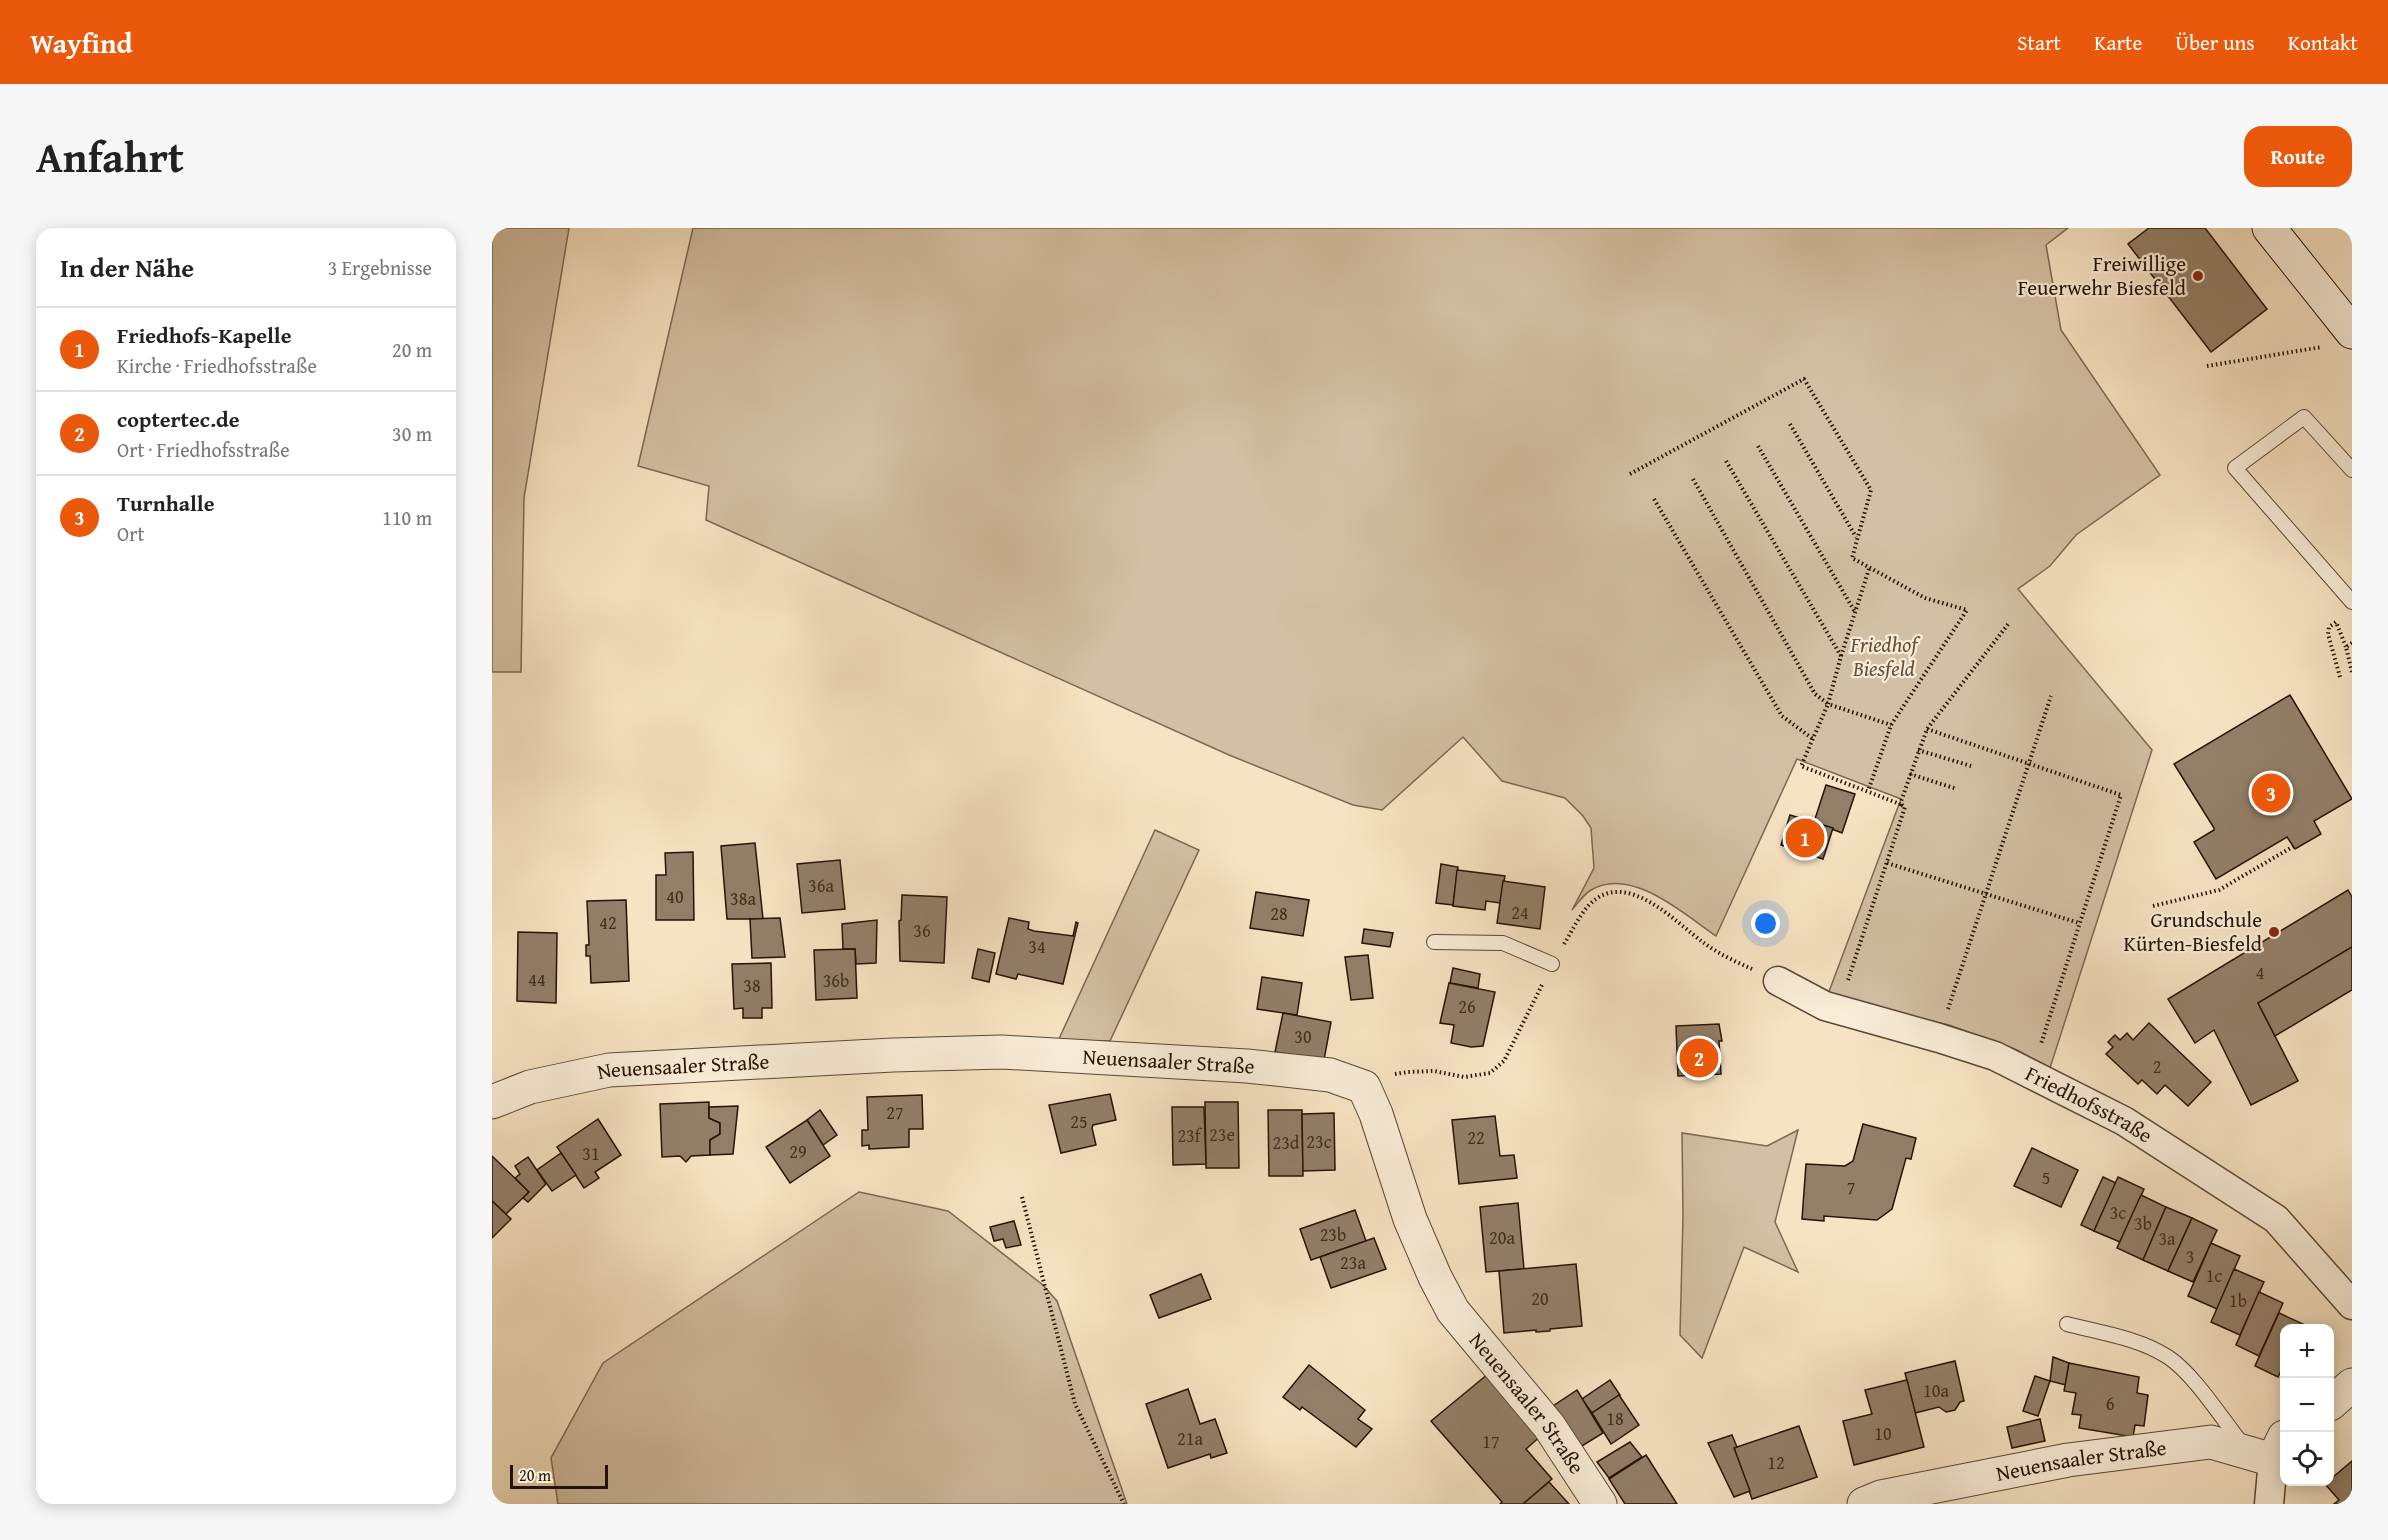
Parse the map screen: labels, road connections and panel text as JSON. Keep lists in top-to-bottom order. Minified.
{"streets":{"street":["Neuensaaler Straße","Friedhofsstraße"]},"parks":["Friedhof Biesfeld"],"places":["Freiwillige Feuerwehr Biesfeld","Grundschule Kürten-Biesfeld"],"house_numbers":["36a","40","38a","24","28","42","36","34","4","44","36b","38","26","30","2","27","25","23e","23f","22","23c","23d","29","31","5","7","3c","3b","23b","20a","3a","3","23a","1c","20","1b","10a","6","18","10","21a","17","12"],"scale_bar":"20 m","page":{"header":"Wayfind","nav":["Start","Karte","Über uns","Kontakt"],"title":"Anfahrt","buttons":"Route","heading":["In der Nähe","3 Ergebnisse"],"list":[{"mark":"1","name":"Friedhofs-Kapelle","note":"Kirche · Friedhofsstraße","value":"20 m"},{"mark":"2","name":"coptertec.de","note":"Ort · Friedhofsstraße","value":"30 m"},{"mark":"3","name":"Turnhalle","note":"Ort","value":"110 m"}],"pins":["3","1","2"],"map_buttons":["+","−"],"scale":"20 m"}}
